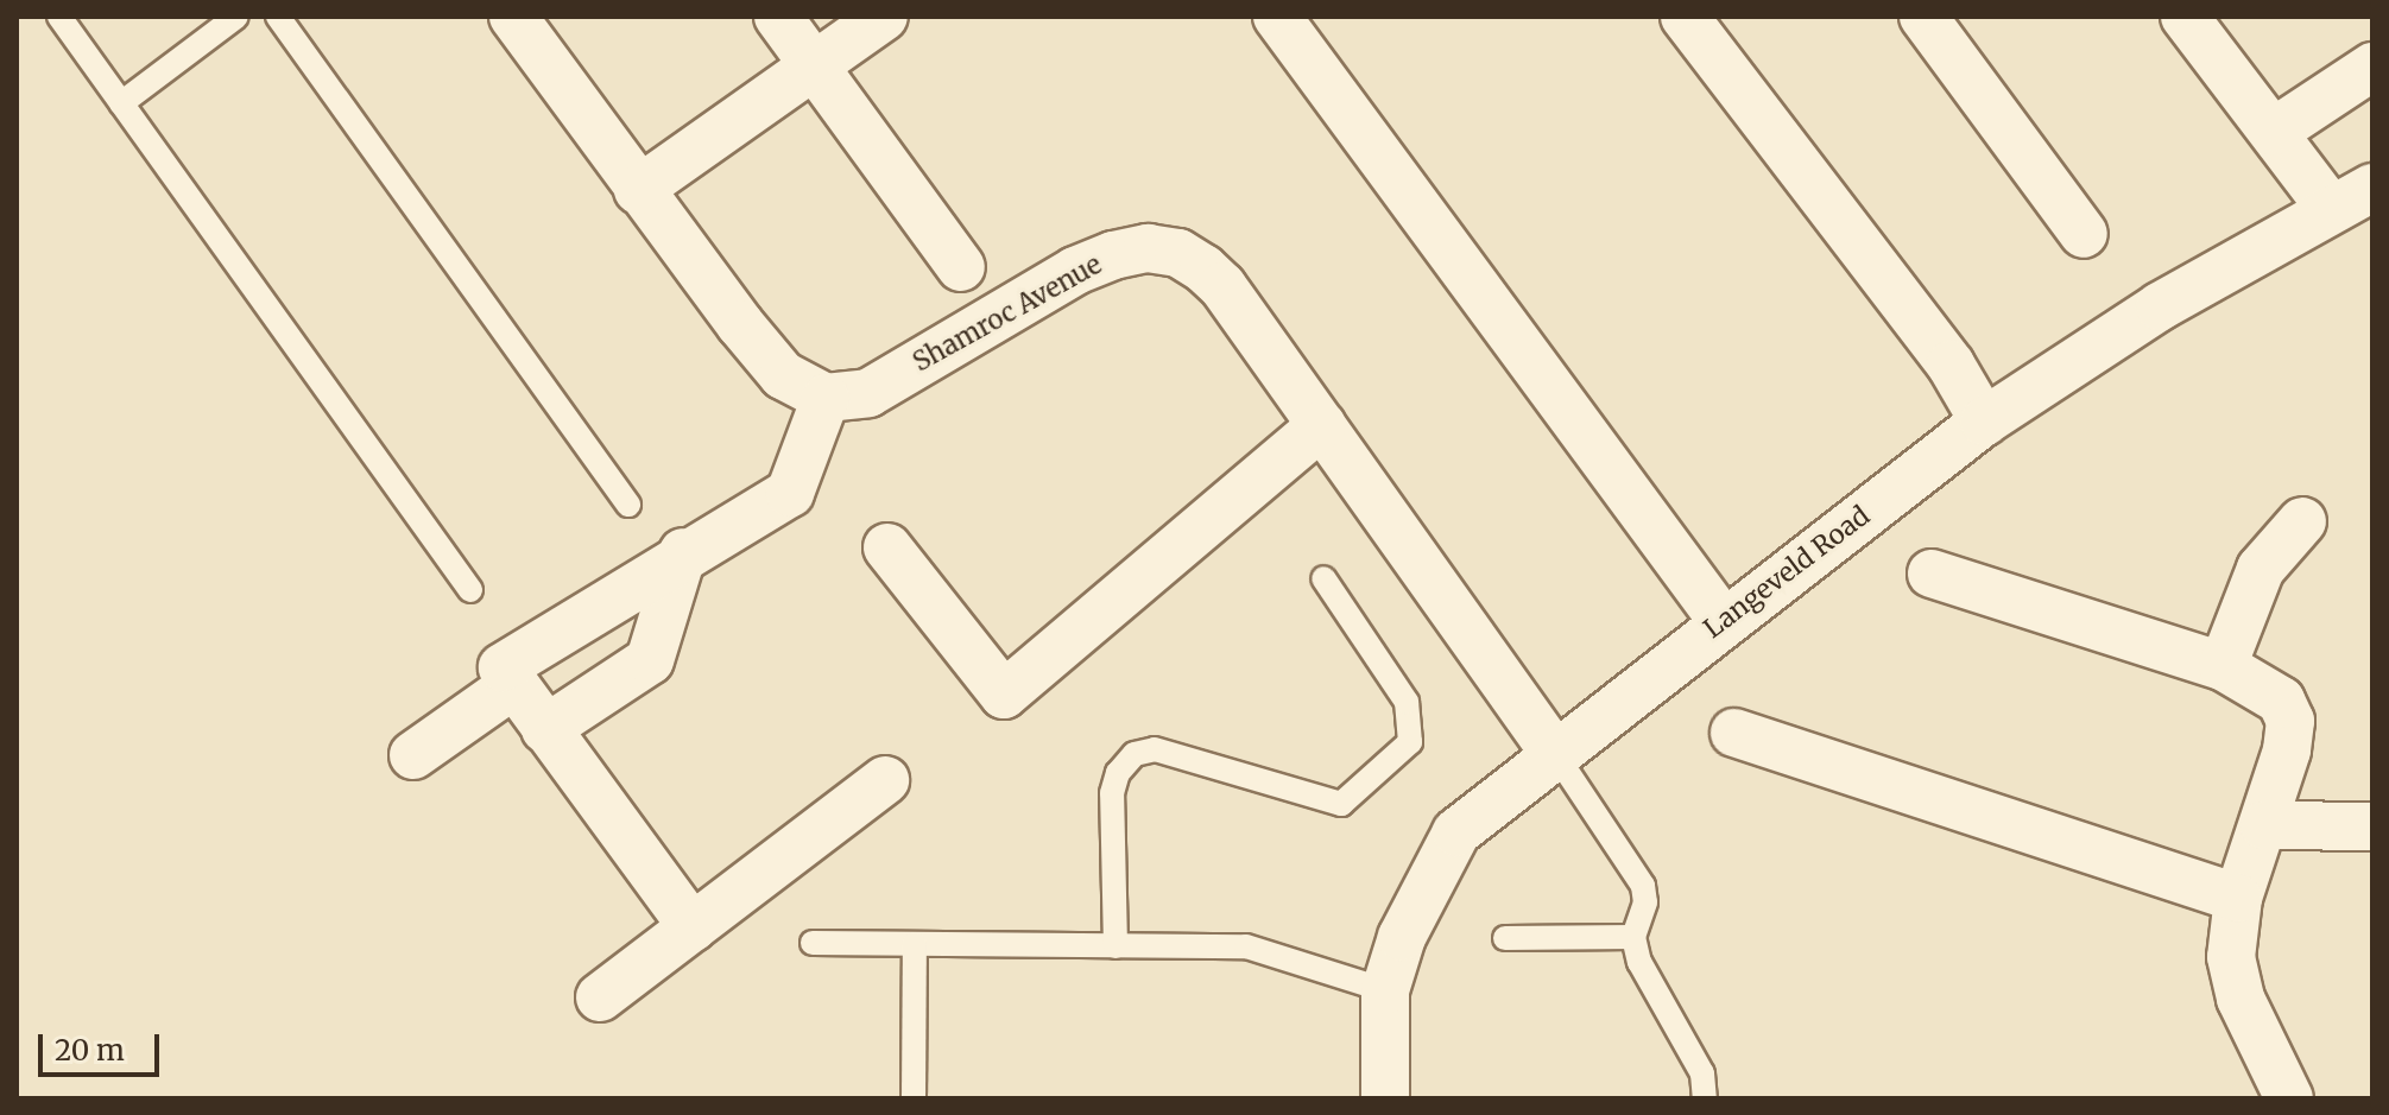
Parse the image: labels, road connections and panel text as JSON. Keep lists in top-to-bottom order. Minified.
{"streets":{"street":["Shamroc Avenue","Langeveld Road"]},"crossings":[["Shamroc Avenue","Langeveld Road"]],"scale_bar":"20 m"}
